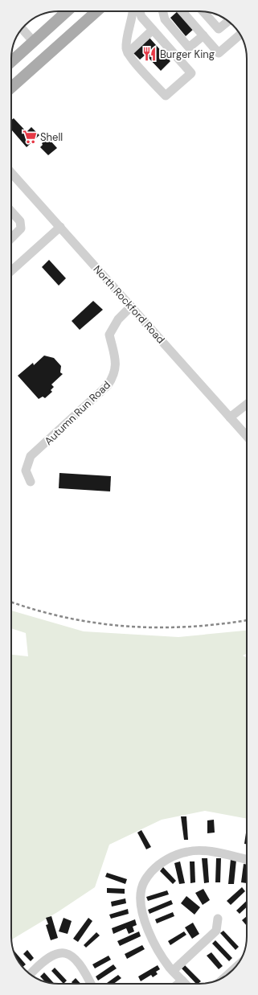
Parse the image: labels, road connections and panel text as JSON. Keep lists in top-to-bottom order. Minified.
{"streets":{"street":["North Rockford Road","Autumn Run Road"]},"crossings":[["North Rockford Road","Autumn Run Road"]],"places":{"restaurant":["Burger King"],"supermarket":["Shell"]}}
